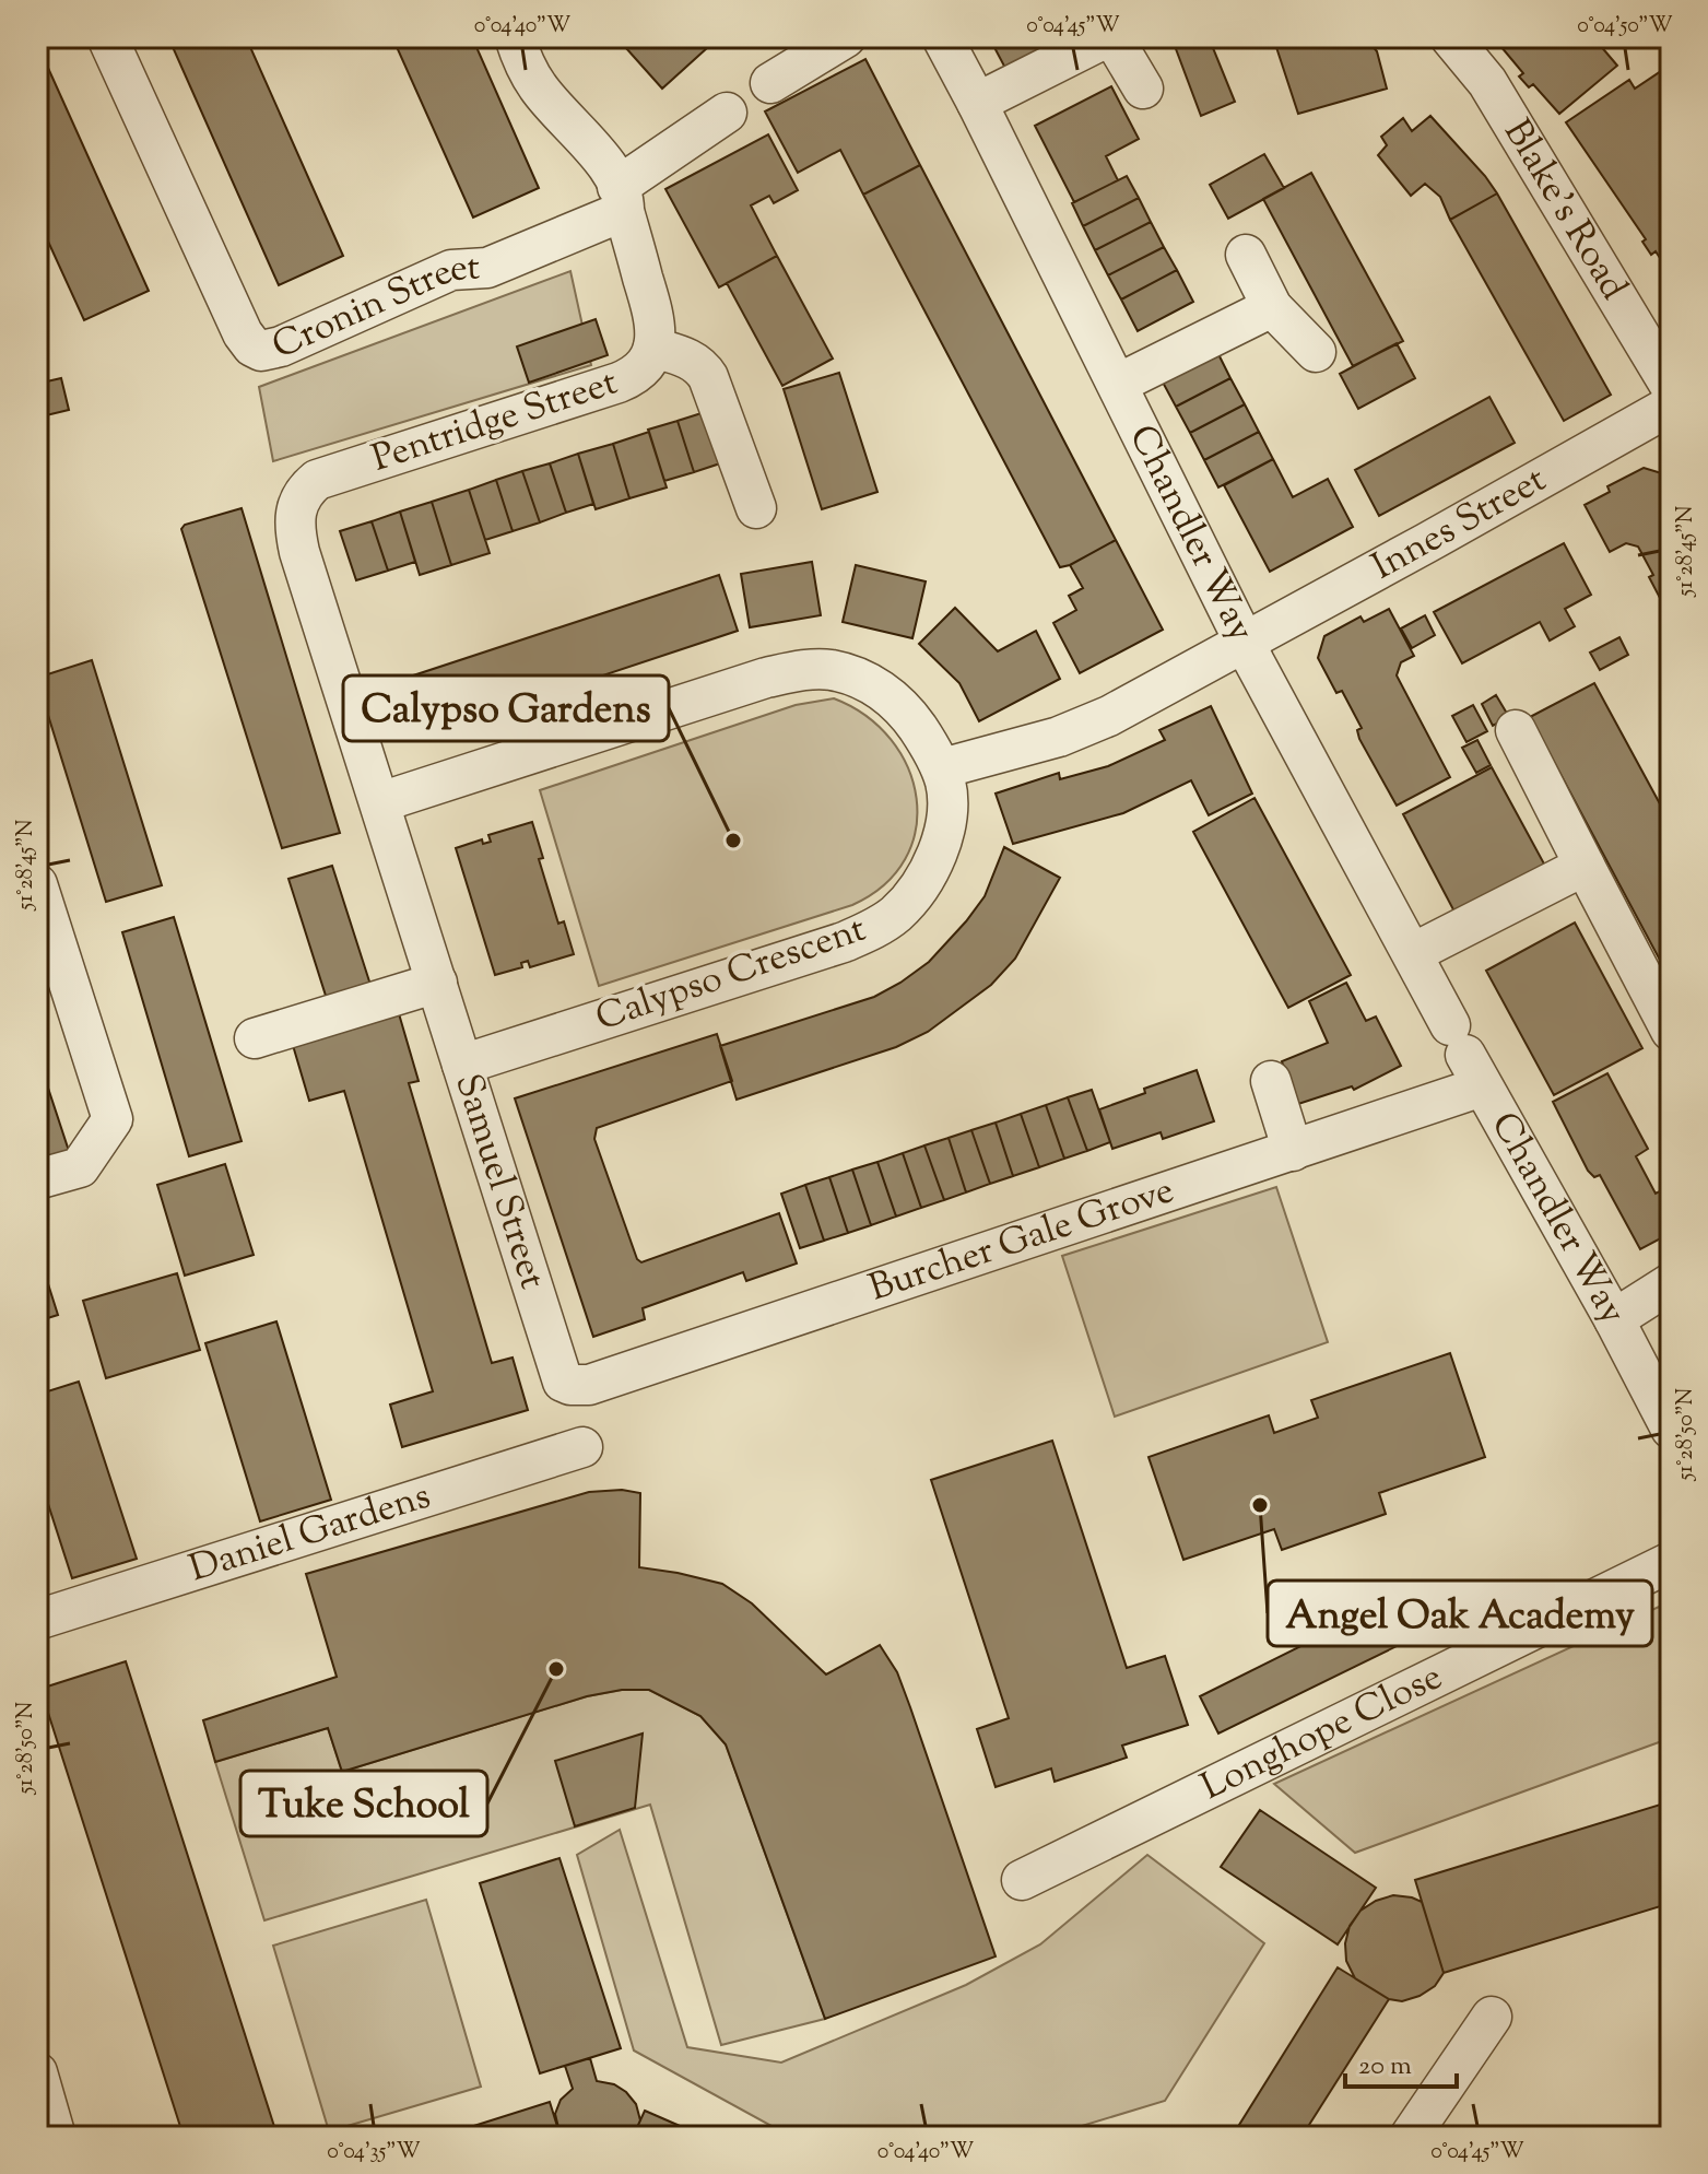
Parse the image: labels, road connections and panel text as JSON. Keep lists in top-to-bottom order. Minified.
{"streets":{"street":["Blake's Road","Cronin Street","Pentridge Street","Innes Street","Chandler Way","Calypso Crescent","Samuel Street","Burcher Gale Grove","Daniel Gardens","Longhope Close"]},"crossings":[["Cronin Street","Pentridge Street"],["Pentridge Street","Samuel Street"],["Innes Street","Chandler Way"],["Chandler Way","Burcher Gale Grove"],["Calypso Crescent","Samuel Street"],["Samuel Street","Burcher Gale Grove"]],"places":["Calypso Gardens","Angel Oak Academy","Tuke School"],"scale_bar":"20 m","coordinates":["0°04'40\"W","0°04'45\"W","0°04'50\"W","51°28'45\"N","51°28'50\"N","0°04'35\"W"]}
